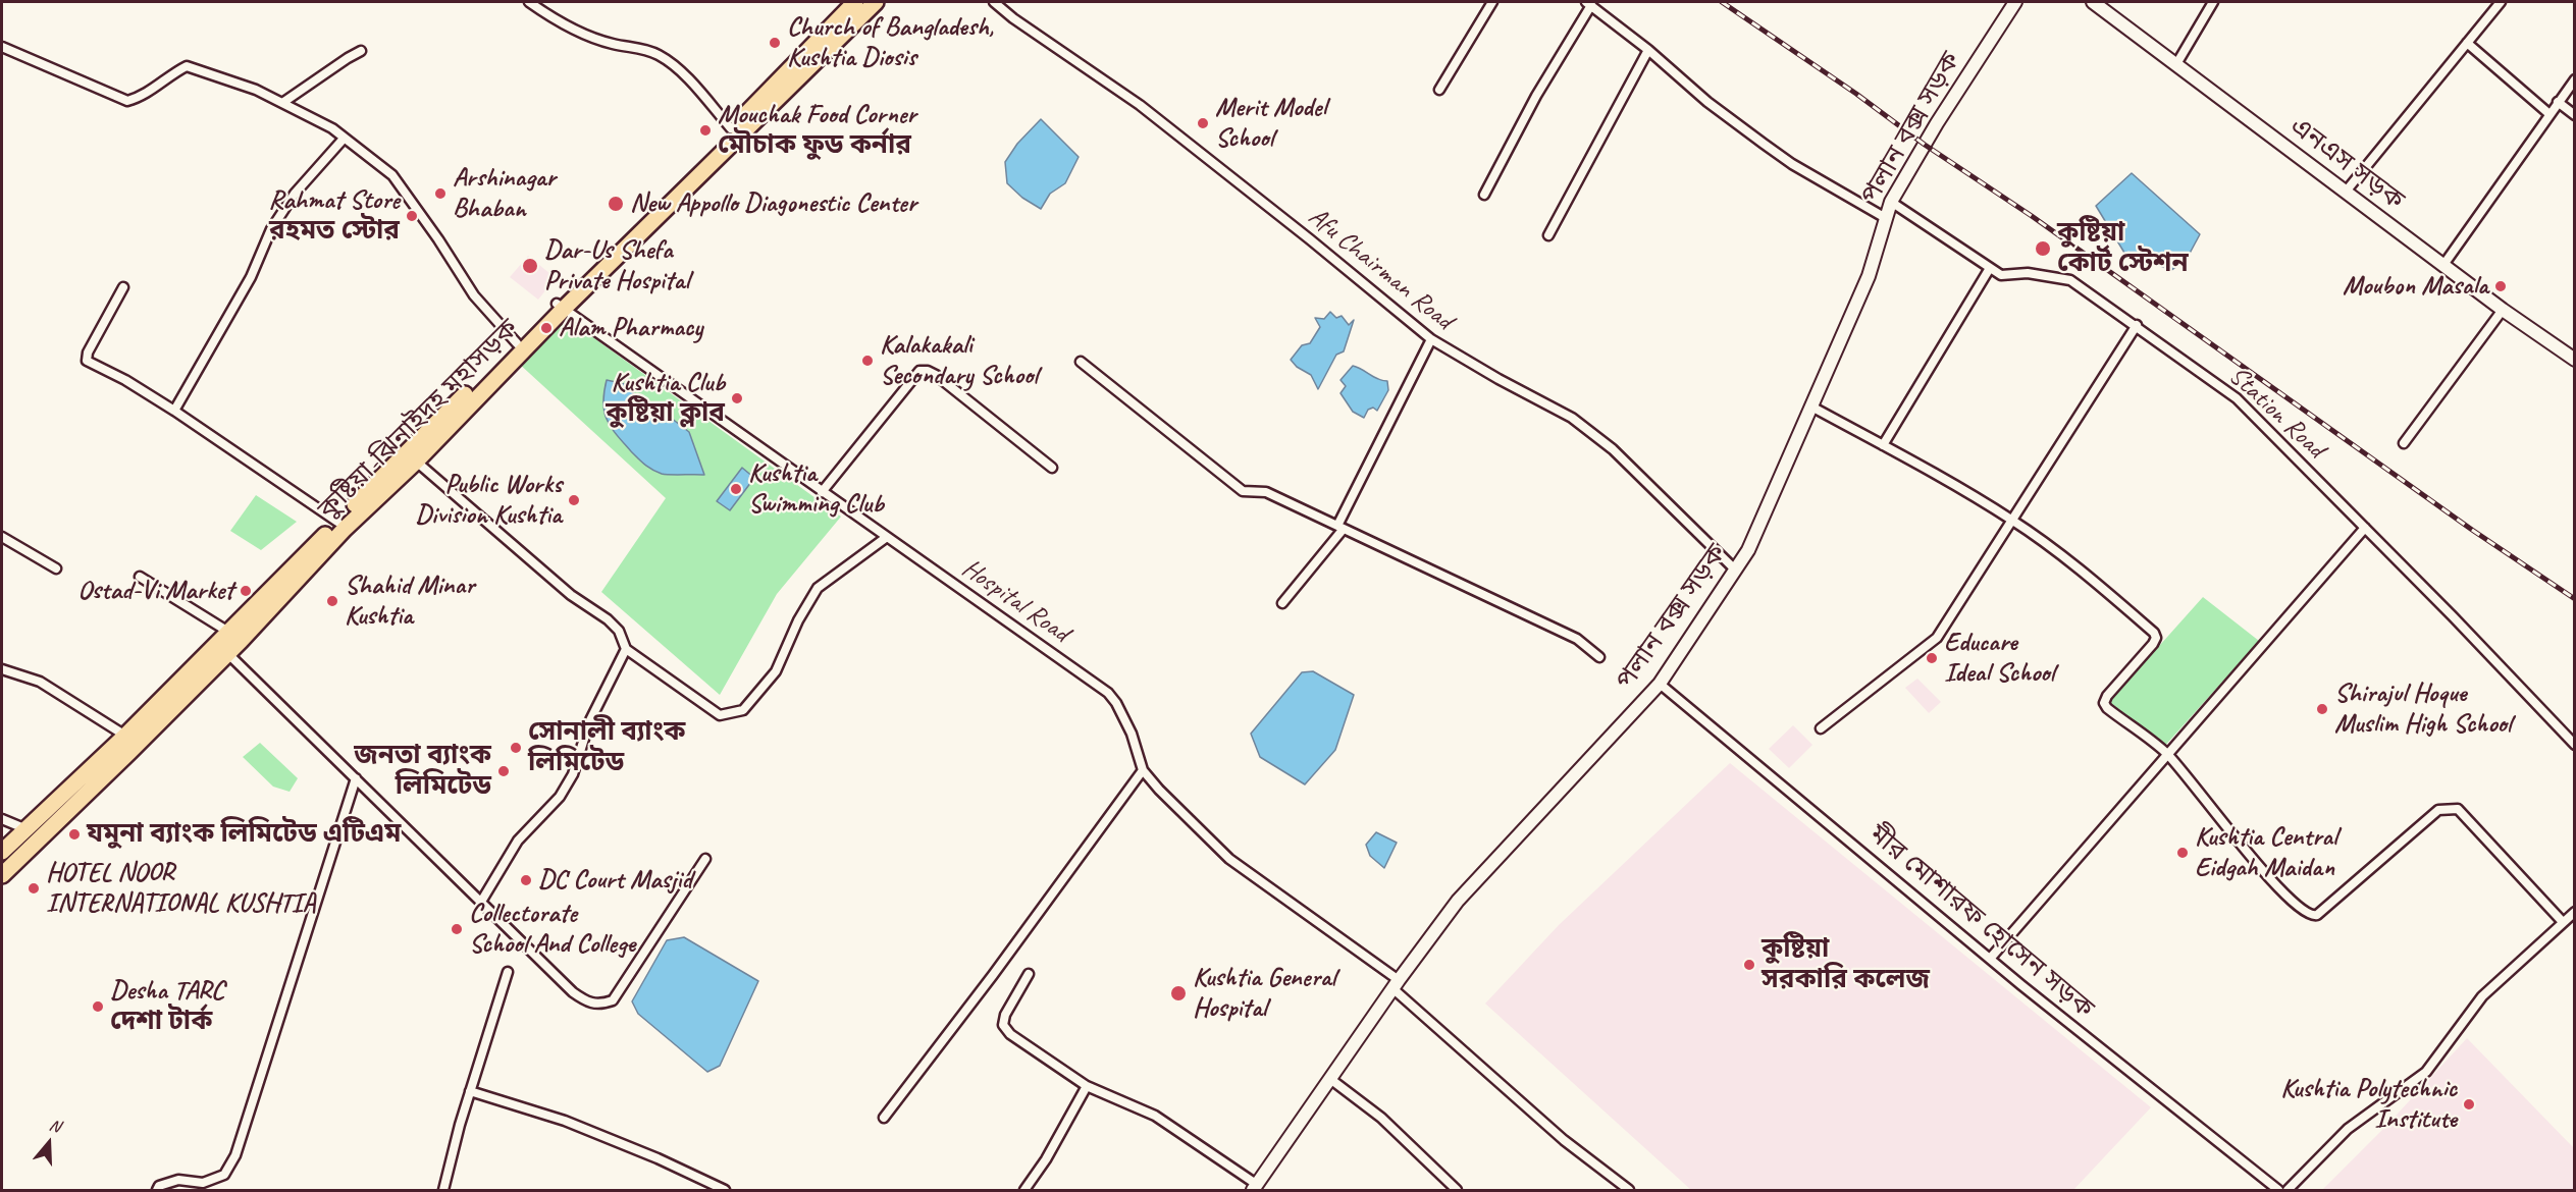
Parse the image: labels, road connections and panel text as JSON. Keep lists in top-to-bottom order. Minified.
{"streets":{"highway":["কুষ্টিয়া-ঝিনাইদহ মহাসড়ক"],"main road":["পলান বক্স সড়ক","এনএস সড়ক"],"street":["Afu Chairman Road","Station Road","Hospital Road","মীর মোশারফ হোসেন সড়ক"]},"crossings":[["পলান বক্স সড়ক","Afu Chairman Road"],["পলান বক্স সড়ক","Station Road"],["পলান বক্স সড়ক","Hospital Road"],["পলান বক্স সড়ক","মীর মোশারফ হোসেন সড়ক"],["কুষ্টিয়া-ঝিনাইদহ মহাসড়ক","Hospital Road"]],"places":["Church of Bangladesh, Kushtia Diosis","Merit Model School","Mouchak Food Corner মৌচাক ফুড কর্নার","Arshinagar Bhaban","New Appollo Diagonestic Center","Rahmat Store রহমত স্টোর","কুষ্টিয়া কোর্ট স্টেশন","Dar-Us Shefa Private Hospital","Moubon Masala","Alam Pharmacy","Kalakakali Secondary School","Kushtia Club কুষ্টিয়া ক্লাব","Kushtia Swimming Club","Public Works Division Kushtia","Ostad-Vi Market","Shahid Minar Kushtia","Educare Ideal School","Shirajul Hoque Muslim High School","সোনালী ব্যাংক লিমিটেড","জনতা ব্যাংক লিমিটেড","যমুনা ব্যাংক লিমিটেড এটিএম","Kushtia Central Eidgah Maidan","DC Court Masjid","HOTEL NOOR INTERNATIONAL KUSHTIA","Collectorate School And College","কুষ্টিয়া সরকারি কলেজ","Kushtia General Hospital","Desha TARC দেশা টার্ক","Kushtia Polytechnic Institute"],"north":"top"}
